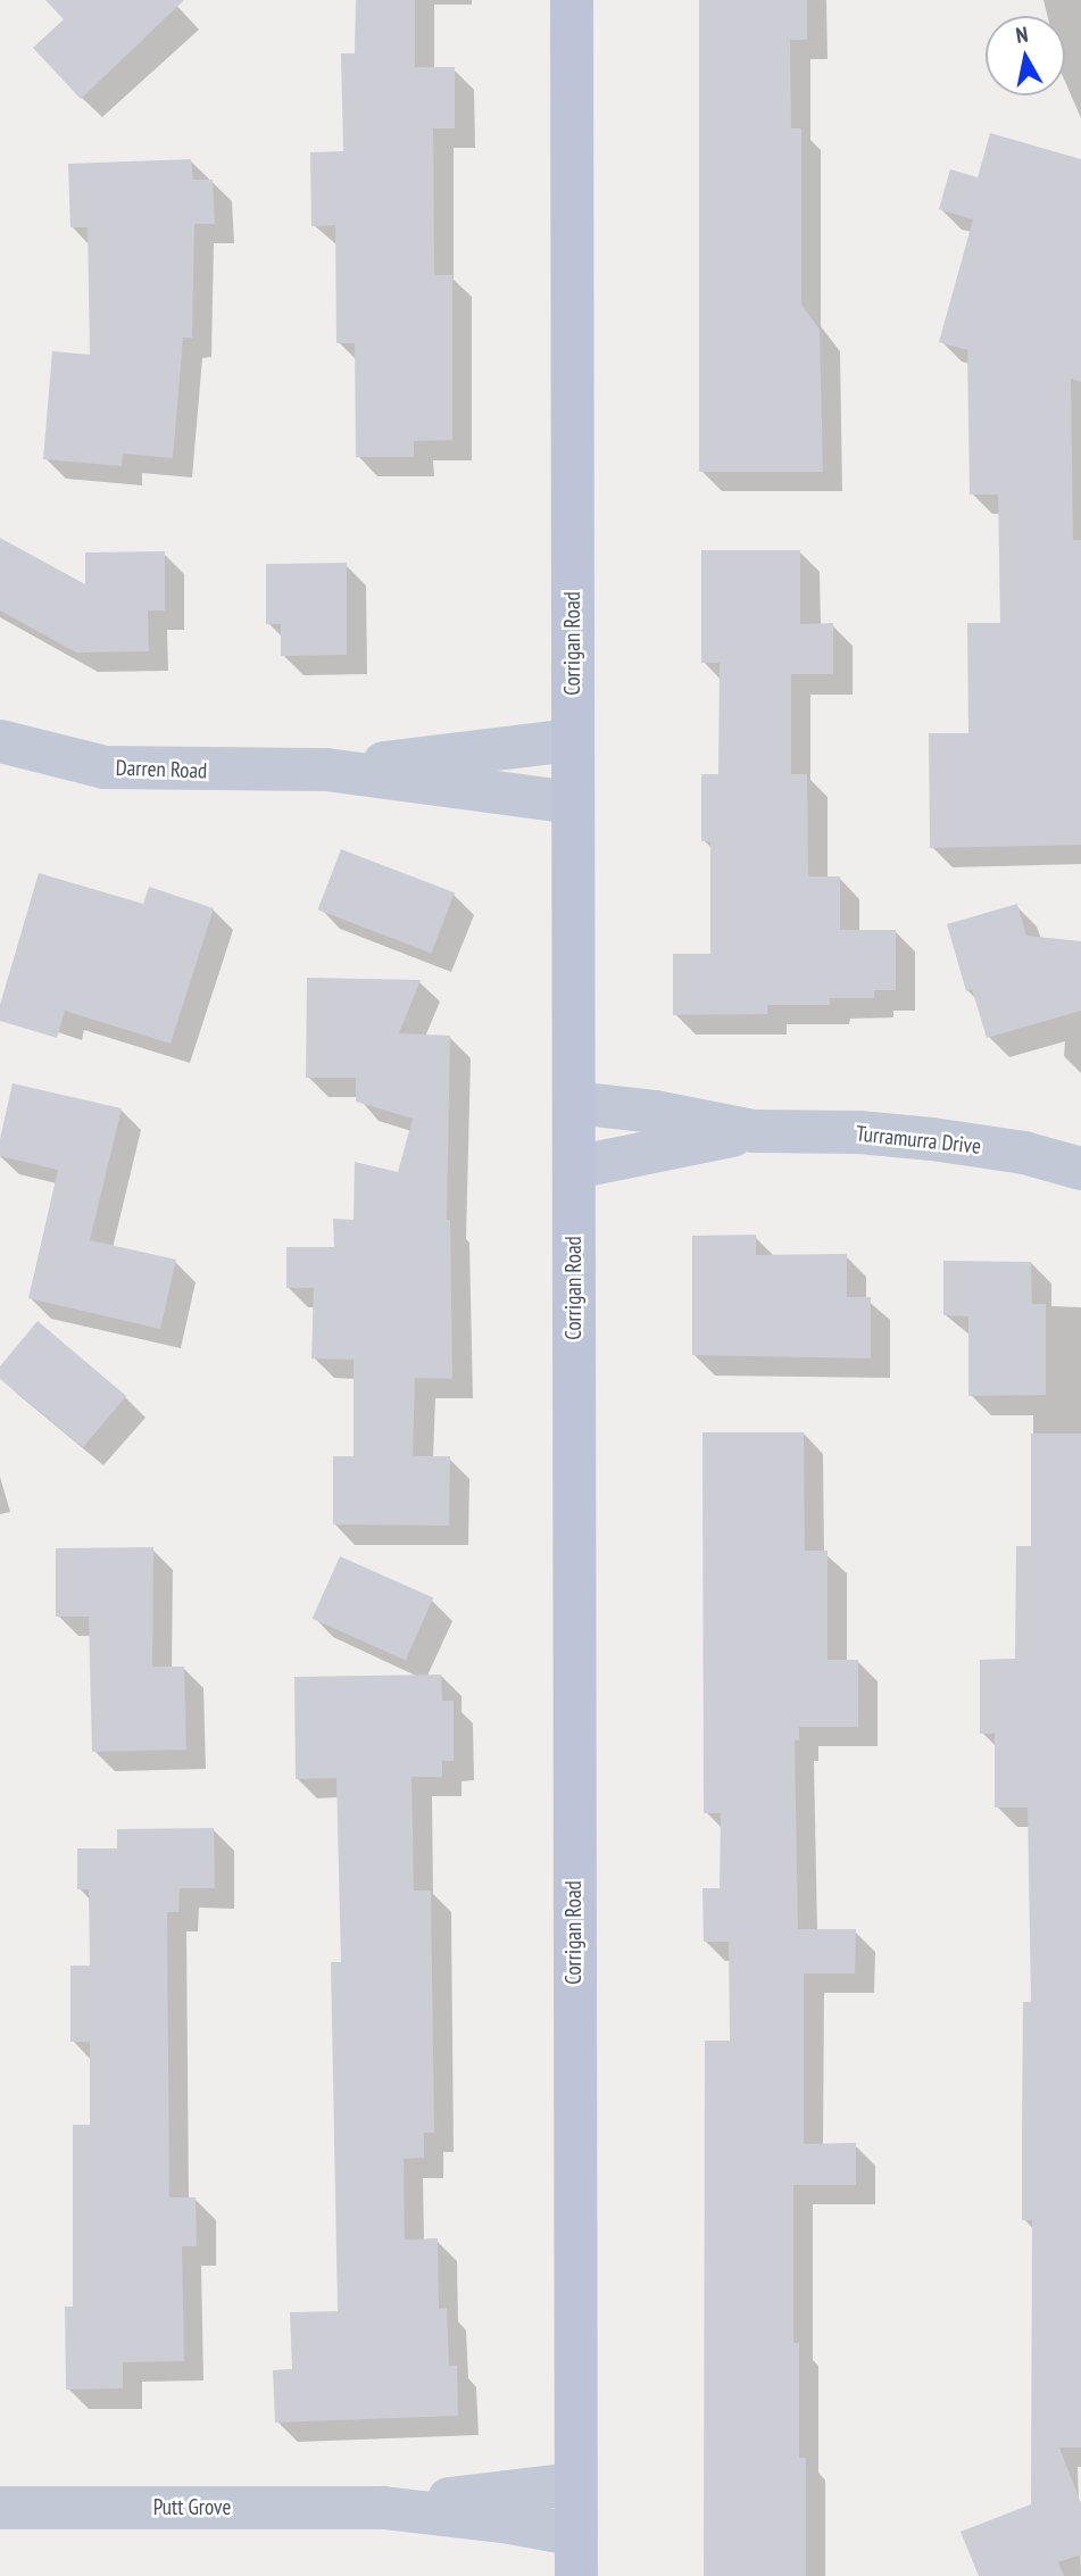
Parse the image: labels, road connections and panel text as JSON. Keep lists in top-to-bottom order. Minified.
{"streets":{"main road":["Corrigan Road"],"street":["Darren Road","Turramurra Drive","Putt Grove"]},"crossings":[["Corrigan Road","Darren Road"],["Corrigan Road","Turramurra Drive"],["Corrigan Road","Putt Grove"]],"north":"top"}
